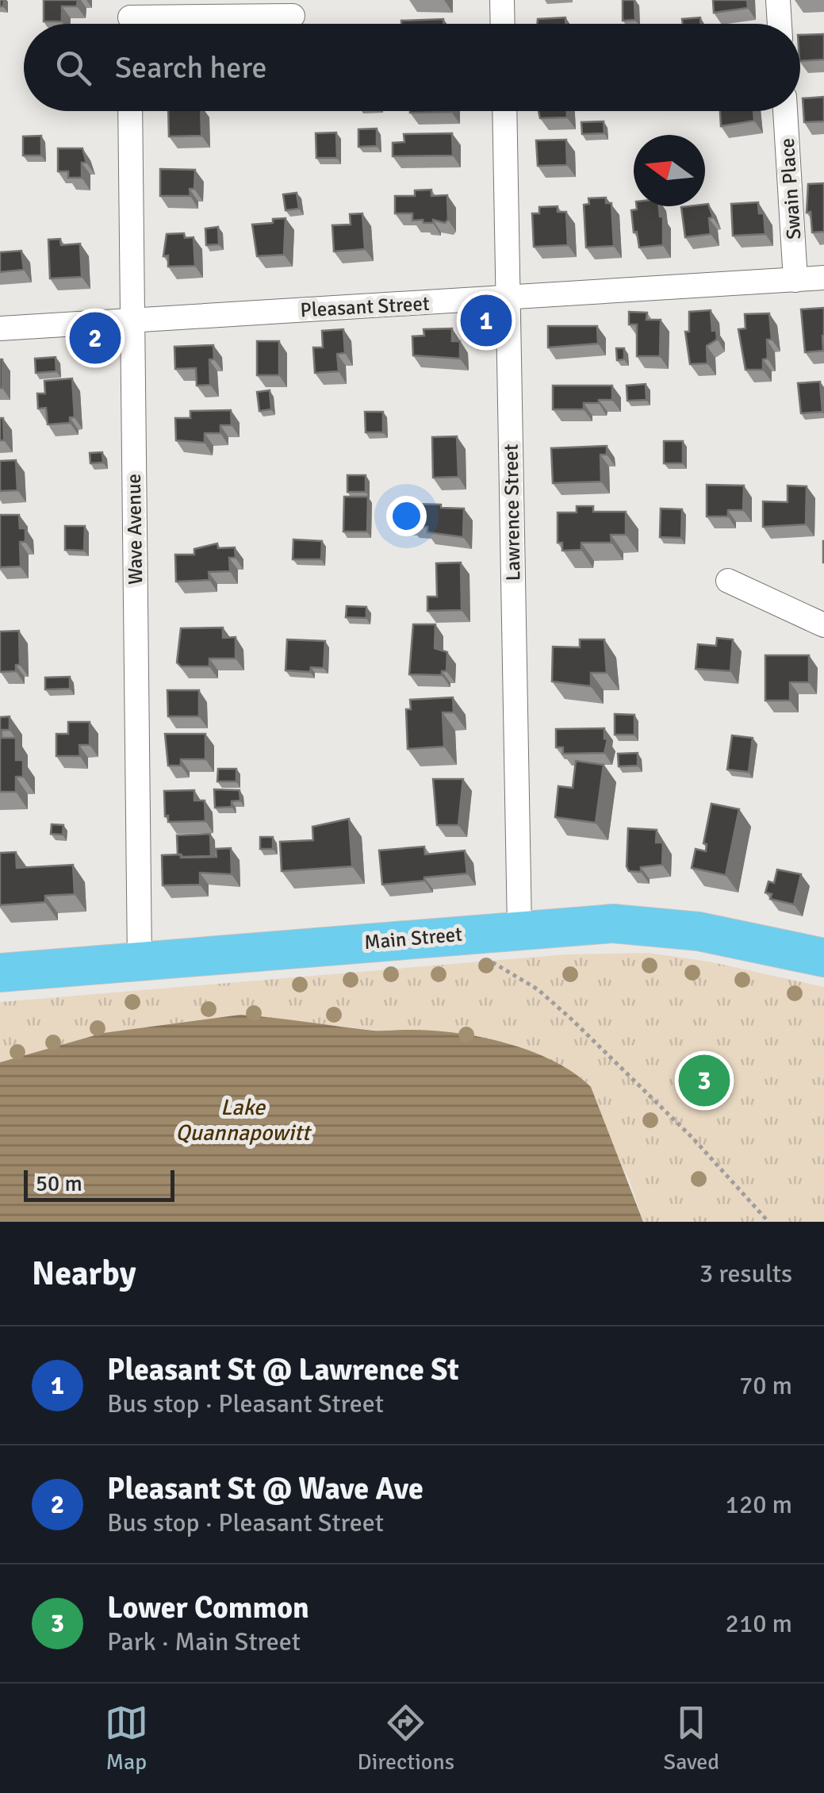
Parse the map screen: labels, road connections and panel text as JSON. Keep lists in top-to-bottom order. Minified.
{"streets":{"main road":["Main Street"],"street":["Swain Place","Pleasant Street","Lawrence Street","Wave Avenue"]},"crossings":[["Swain Place","Pleasant Street"],["Pleasant Street","Lawrence Street"],["Pleasant Street","Wave Avenue"],["Lawrence Street","Main Street"],["Wave Avenue","Main Street"]],"water":["Lake Quannapowitt"],"scale_bar":"50 m","north":"left","page":{"search":"Search here","pins":["1","2","3"],"scale":"50 m","heading":["Nearby","3 results"],"list":[{"mark":"1","name":"Pleasant St @ Lawrence St","note":"Bus stop · Pleasant Street","value":"70 m"},{"mark":"2","name":"Pleasant St @ Wave Ave","note":"Bus stop · Pleasant Street","value":"120 m"},{"mark":"3","name":"Lower Common","note":"Park · Main Street","value":"210 m"}],"nav":["Map","Directions","Saved"]}}
